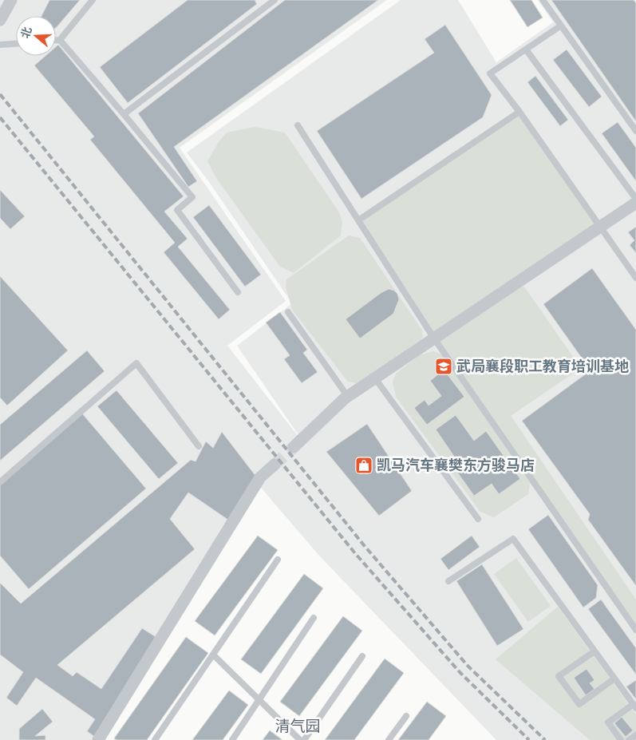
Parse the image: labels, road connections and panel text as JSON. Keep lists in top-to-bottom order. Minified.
{"districts":["清气园"],"places":{"school or university":["武局襄段职工教育培训基地"],"shop":["凯马汽车襄樊东方骏马店"]},"north":"left"}
